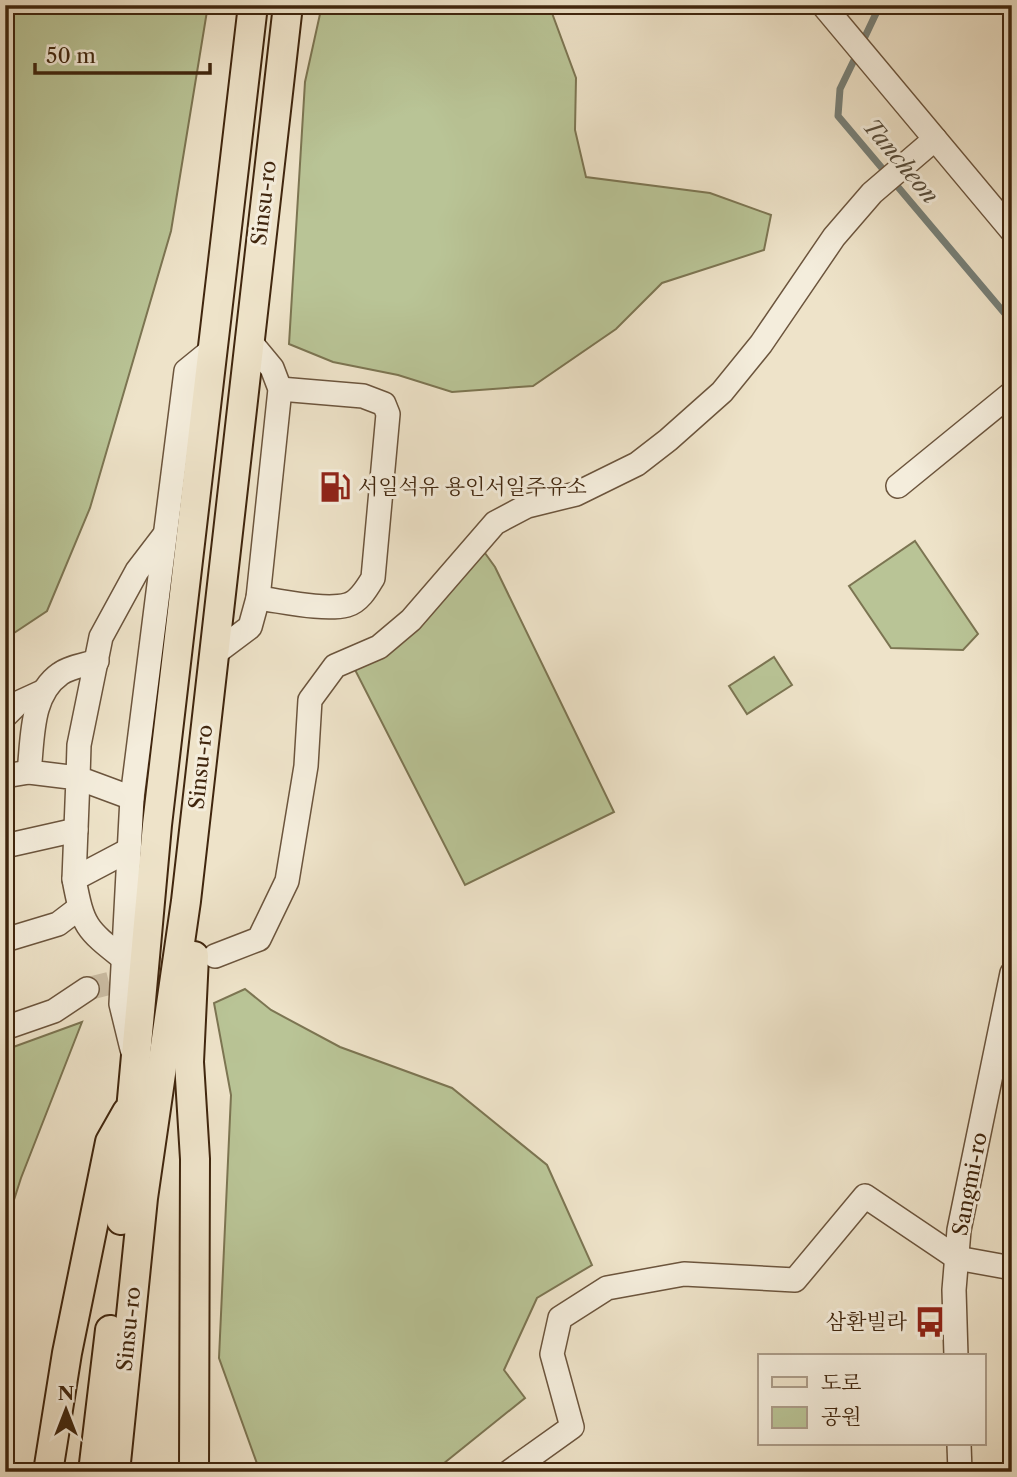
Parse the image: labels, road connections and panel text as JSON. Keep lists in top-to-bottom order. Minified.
{"streets":{"main road":["Sinsu-ro"],"street":["Sangmi-ro"]},"water":["Tancheon"],"places":{"fuel station":["서일석유 용인서일주유소"],"bus stop":["삼환빌라"]},"legend":["도로","공원"],"scale_bar":"50 m","north":"top"}
